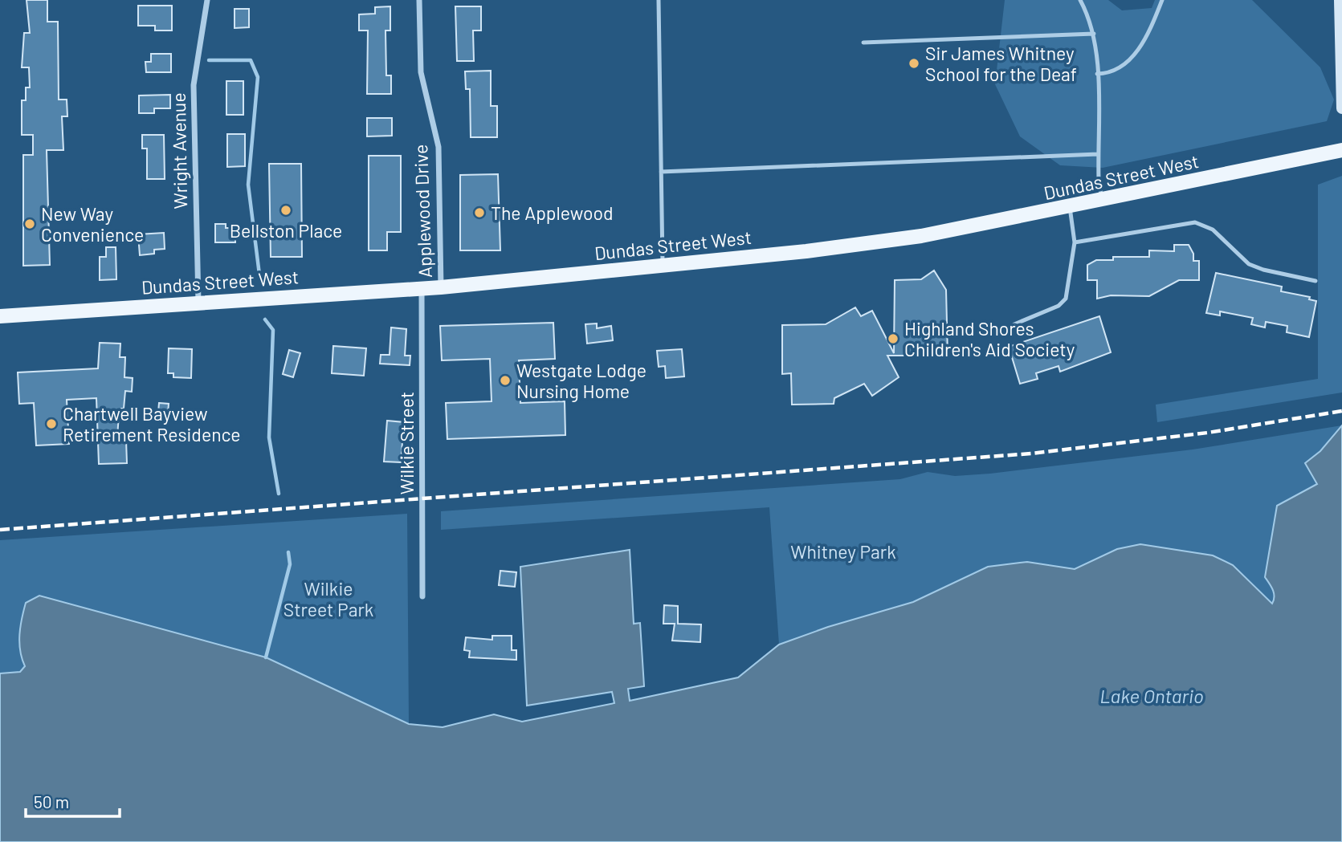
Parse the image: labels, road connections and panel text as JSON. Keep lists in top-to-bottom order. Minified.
{"streets":{"main road":["Dundas Street West"],"street":["Wright Avenue","Applewood Drive","Wilkie Street"]},"crossings":[["Wright Avenue","Dundas Street West"],["Dundas Street West","Applewood Drive"],["Dundas Street West","Wilkie Street"]],"water":["Lake Ontario"],"parks":["Whitney Park","Wilkie Street Park"],"places":["Sir James Whitney School for the Deaf","Bellston Place","The Applewood","New Way Convenience","Highland Shores Children's Aid Society","Westgate Lodge Nursing Home","Chartwell Bayview Retirement Residence"],"scale_bar":"50 m"}
